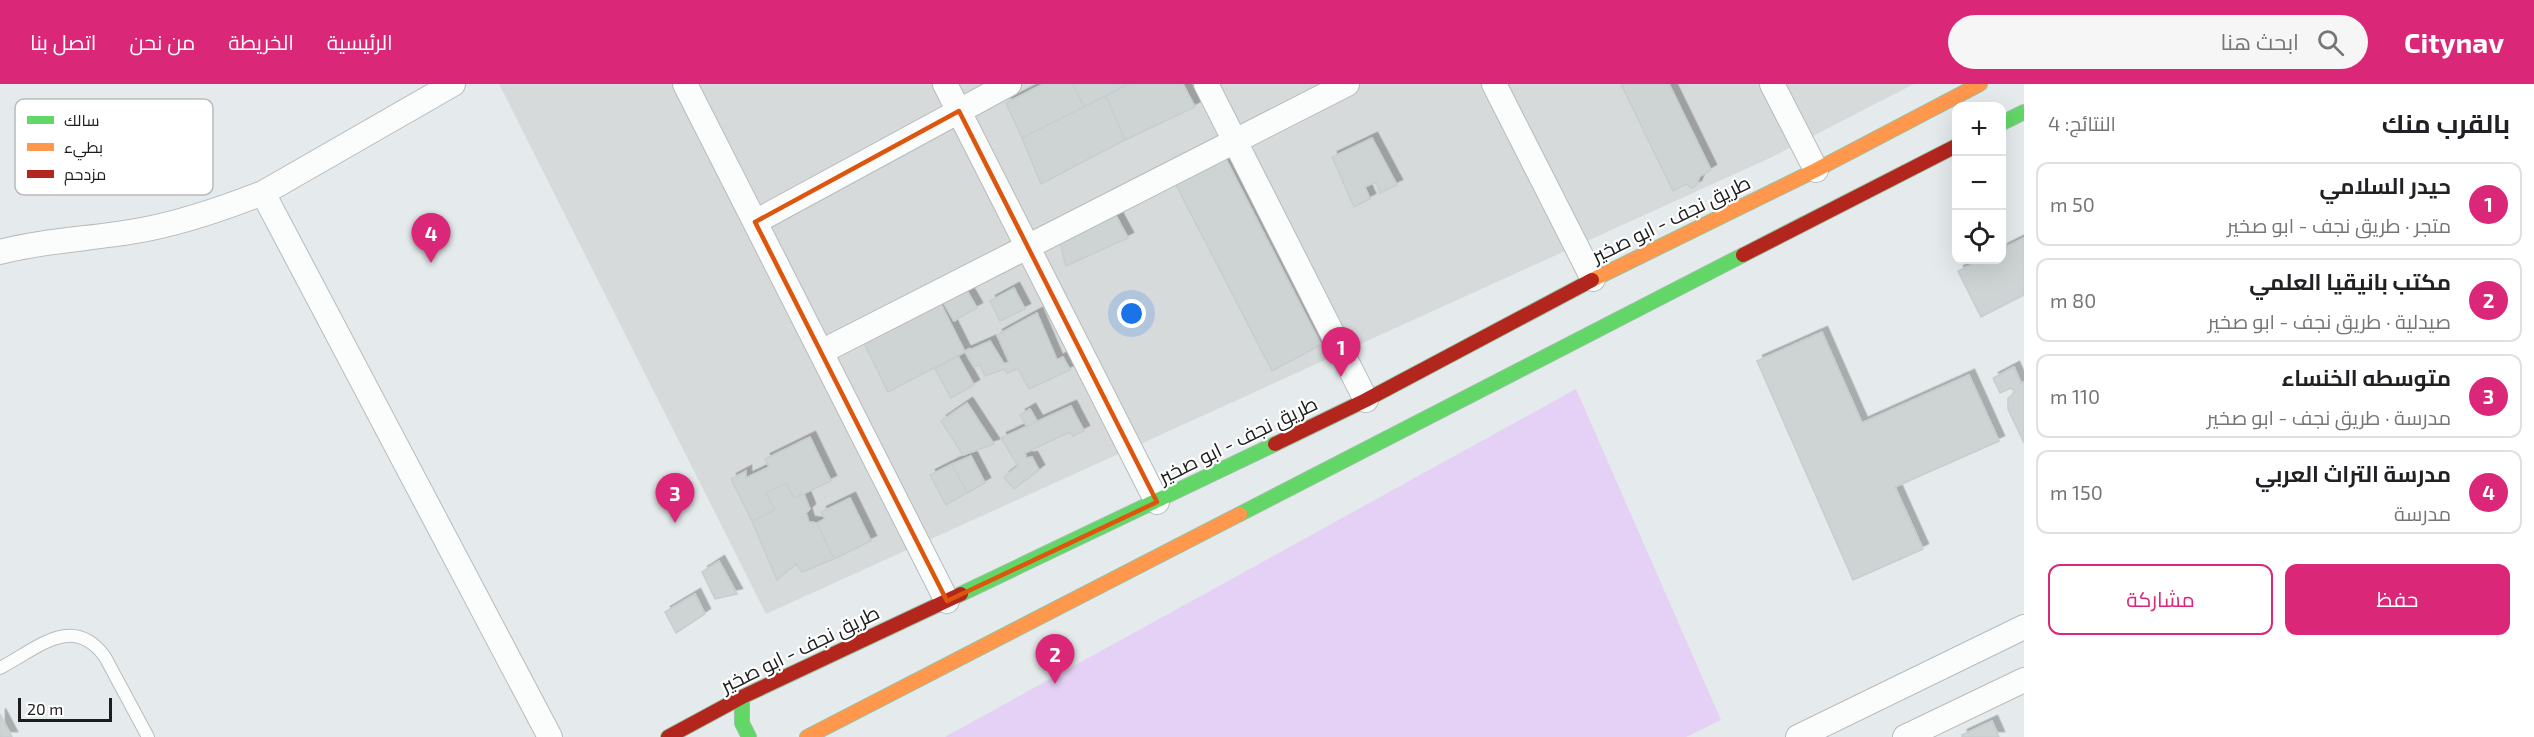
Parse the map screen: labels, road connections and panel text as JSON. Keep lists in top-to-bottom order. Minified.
{"streets":{"highway":["طريق نجف - ابو صخير"]},"legend":["سالك","بطيء","مزدحم"],"scale_bar":"20 m","page":{"header":"Citynav","search":"ابحث هنا","nav":["الرئيسية","الخريطة","من نحن","اتصل بنا"],"heading":["بالقرب منك","النتائج: 4"],"map_buttons":["+","−"],"list":[{"mark":"1","name":"حيدر السلامي","note":"متجر · طريق نجف - ابو صخير","value":"50 m"},{"mark":"2","name":"مكتب بانيقيا العلمي","note":"صيدلية · طريق نجف - ابو صخير","value":"80 m"},{"mark":"3","name":"متوسطه الخنساء","note":"مدرسة · طريق نجف - ابو صخير","value":"110 m"},{"mark":"4","name":"مدرسة التراث العربي","note":"مدرسة","value":"150 m"}],"pins":["4","1","3","2"],"buttons":["حفظ","مشاركة"],"scale":"20 m"}}
